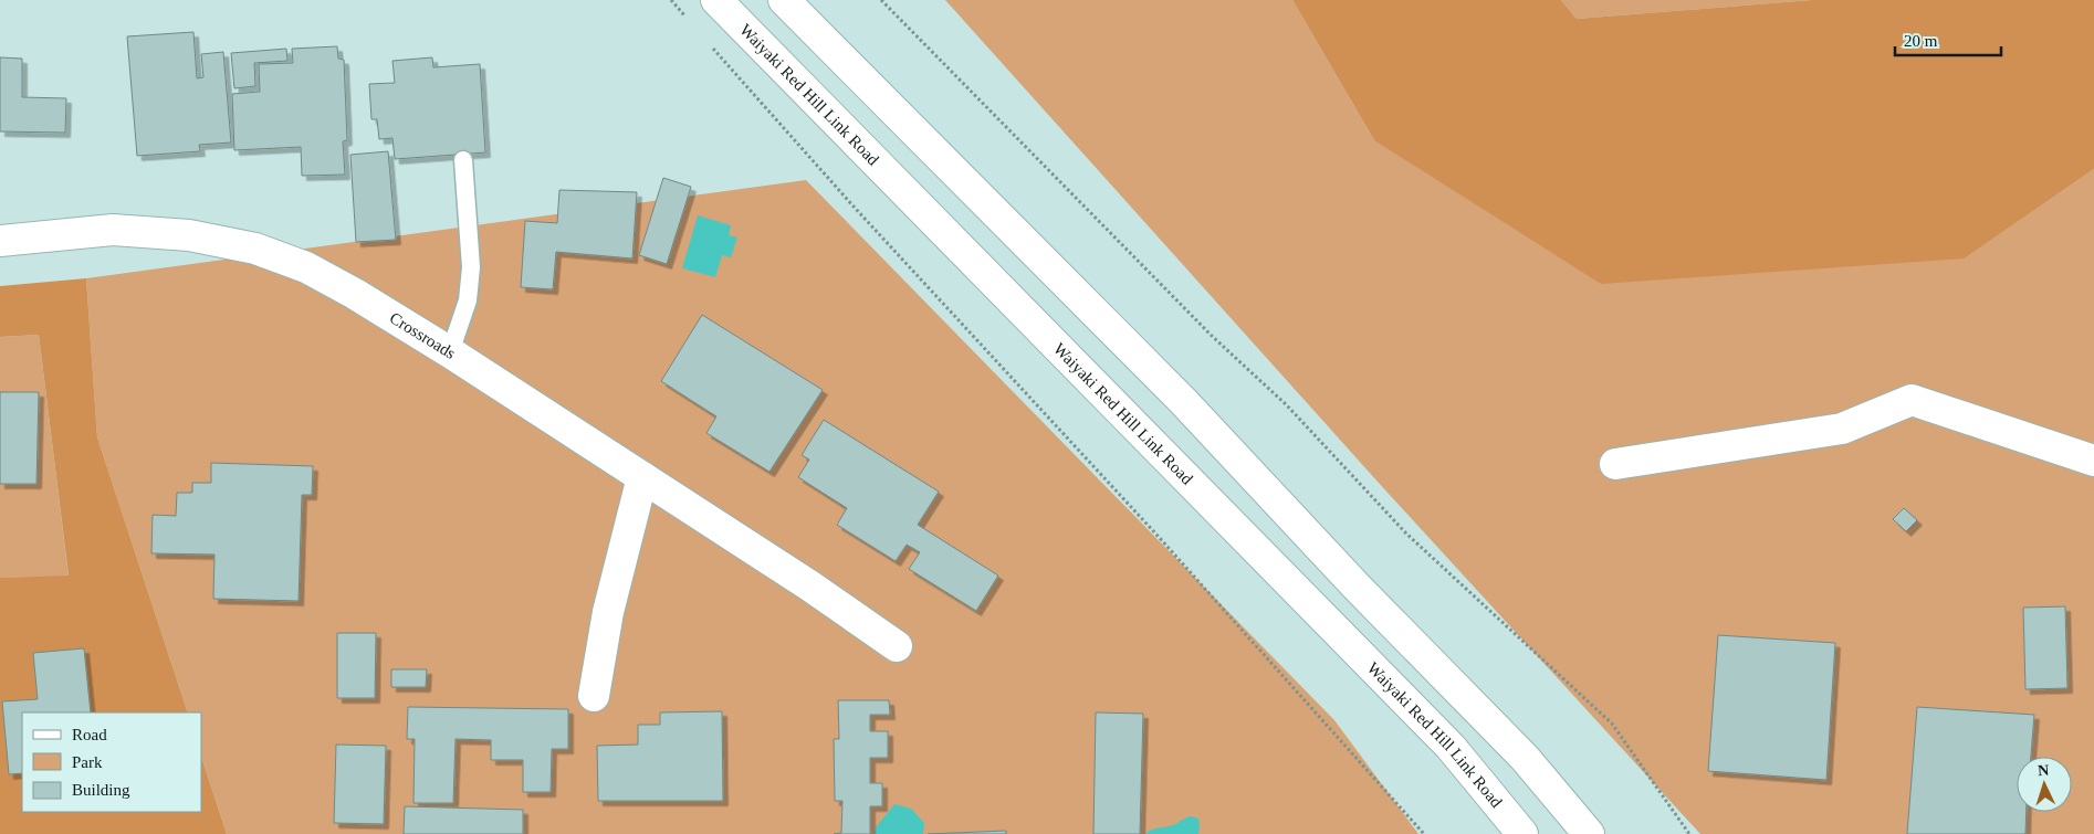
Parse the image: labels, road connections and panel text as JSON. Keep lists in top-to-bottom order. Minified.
{"streets":{"main road":["Waiyaki Red Hill Link Road","Crossroads"]},"legend":["Road","Park","Building"],"scale_bar":"20 m","north":"top"}
